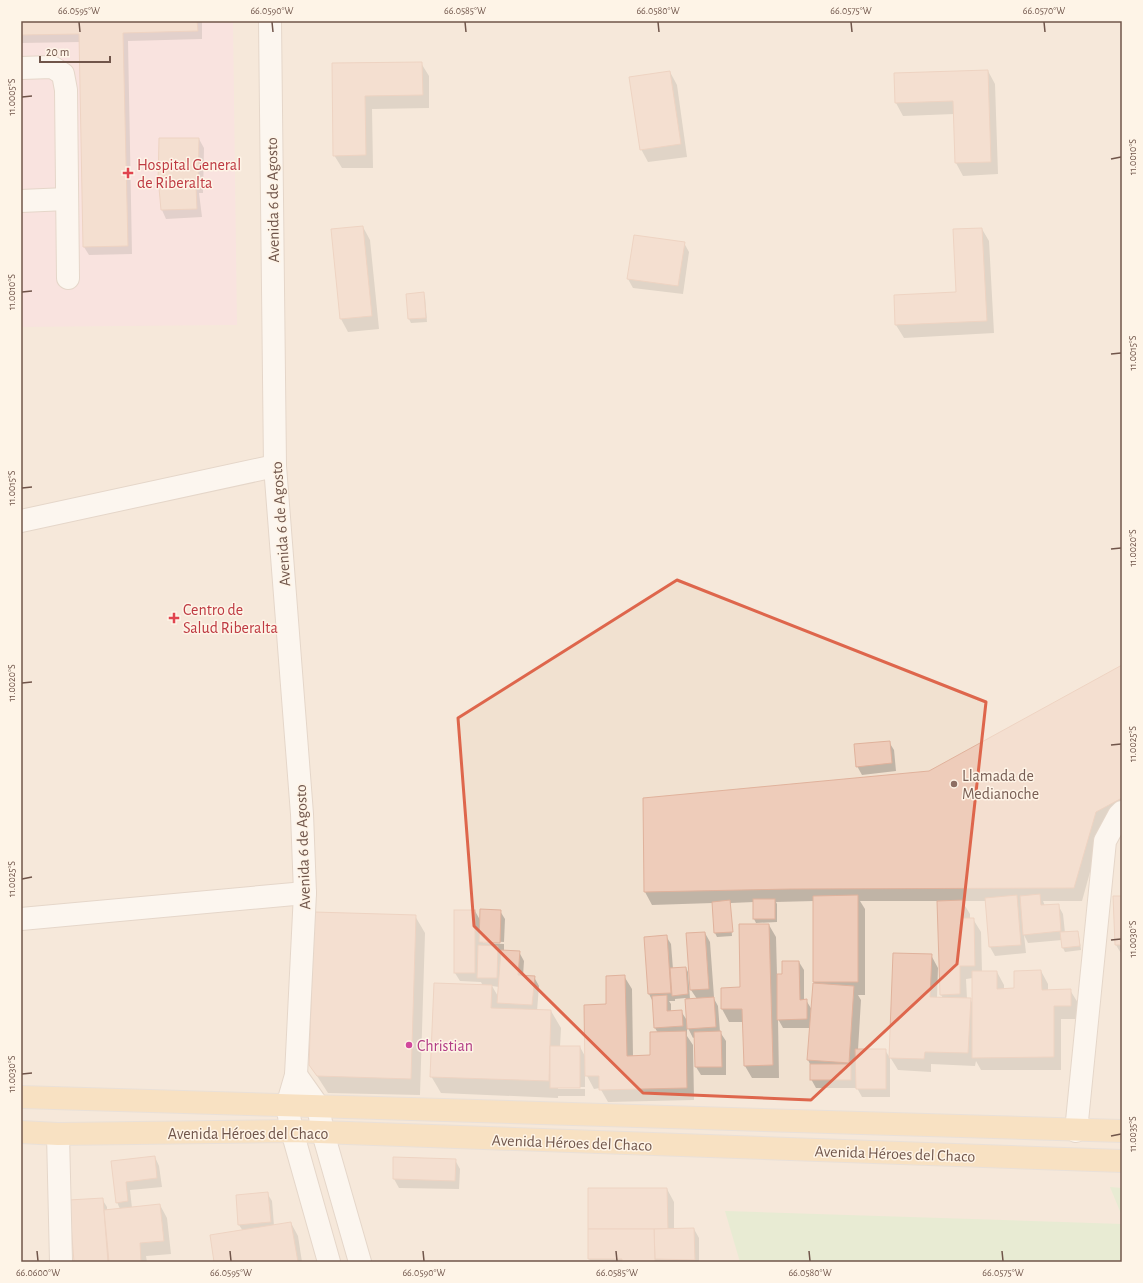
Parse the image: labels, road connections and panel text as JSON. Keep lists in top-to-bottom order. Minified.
{"streets":{"main road":["Avenida Héroes del Chaco"],"street":["Avenida 6 de Agosto"]},"crossings":[["Avenida 6 de Agosto","Avenida Héroes del Chaco"]],"places":{"health":["Hospital General de Riberalta","Centro de Salud Riberalta"],"other":["Llamada de Medianoche","Christian"]},"scale_bar":"20 m","coordinates":["66.0595°W","66.0590°W","66.0585°W","66.0580°W","66.0575°W","66.0570°W","11.0005°S","11.0010°S","11.0015°S","11.0020°S","11.0025°S","11.0030°S","11.0035°S","66.0600°W"]}
